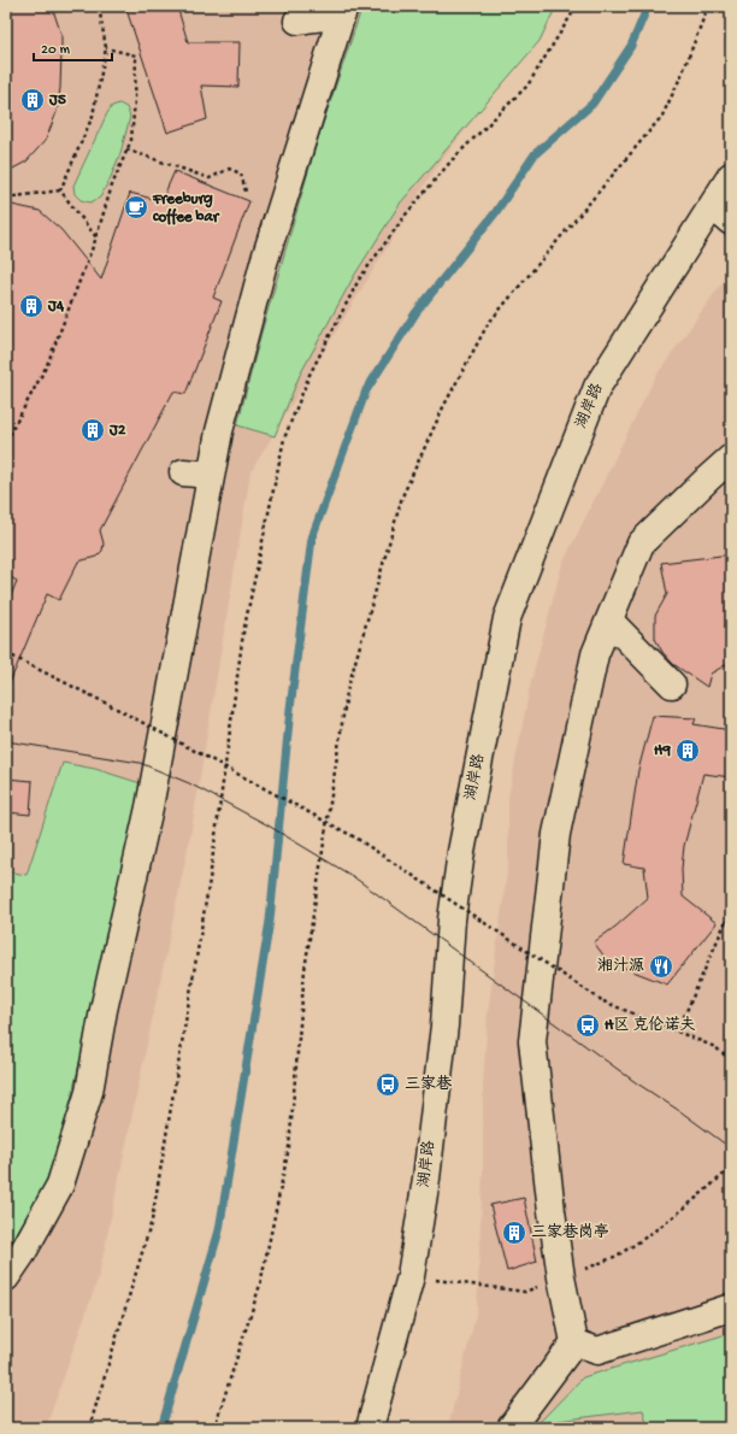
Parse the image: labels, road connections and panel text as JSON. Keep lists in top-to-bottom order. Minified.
{"streets":{"street":["湖岸路"]},"places":{"building":["J5","J4","J2","H9","三家巷岗亭"],"cafe":["Freeburg coffee bar"],"restaurant":["湘汁源"],"bus stop":["H区 克伦诺夫","三家巷"]},"scale_bar":"20 m"}
